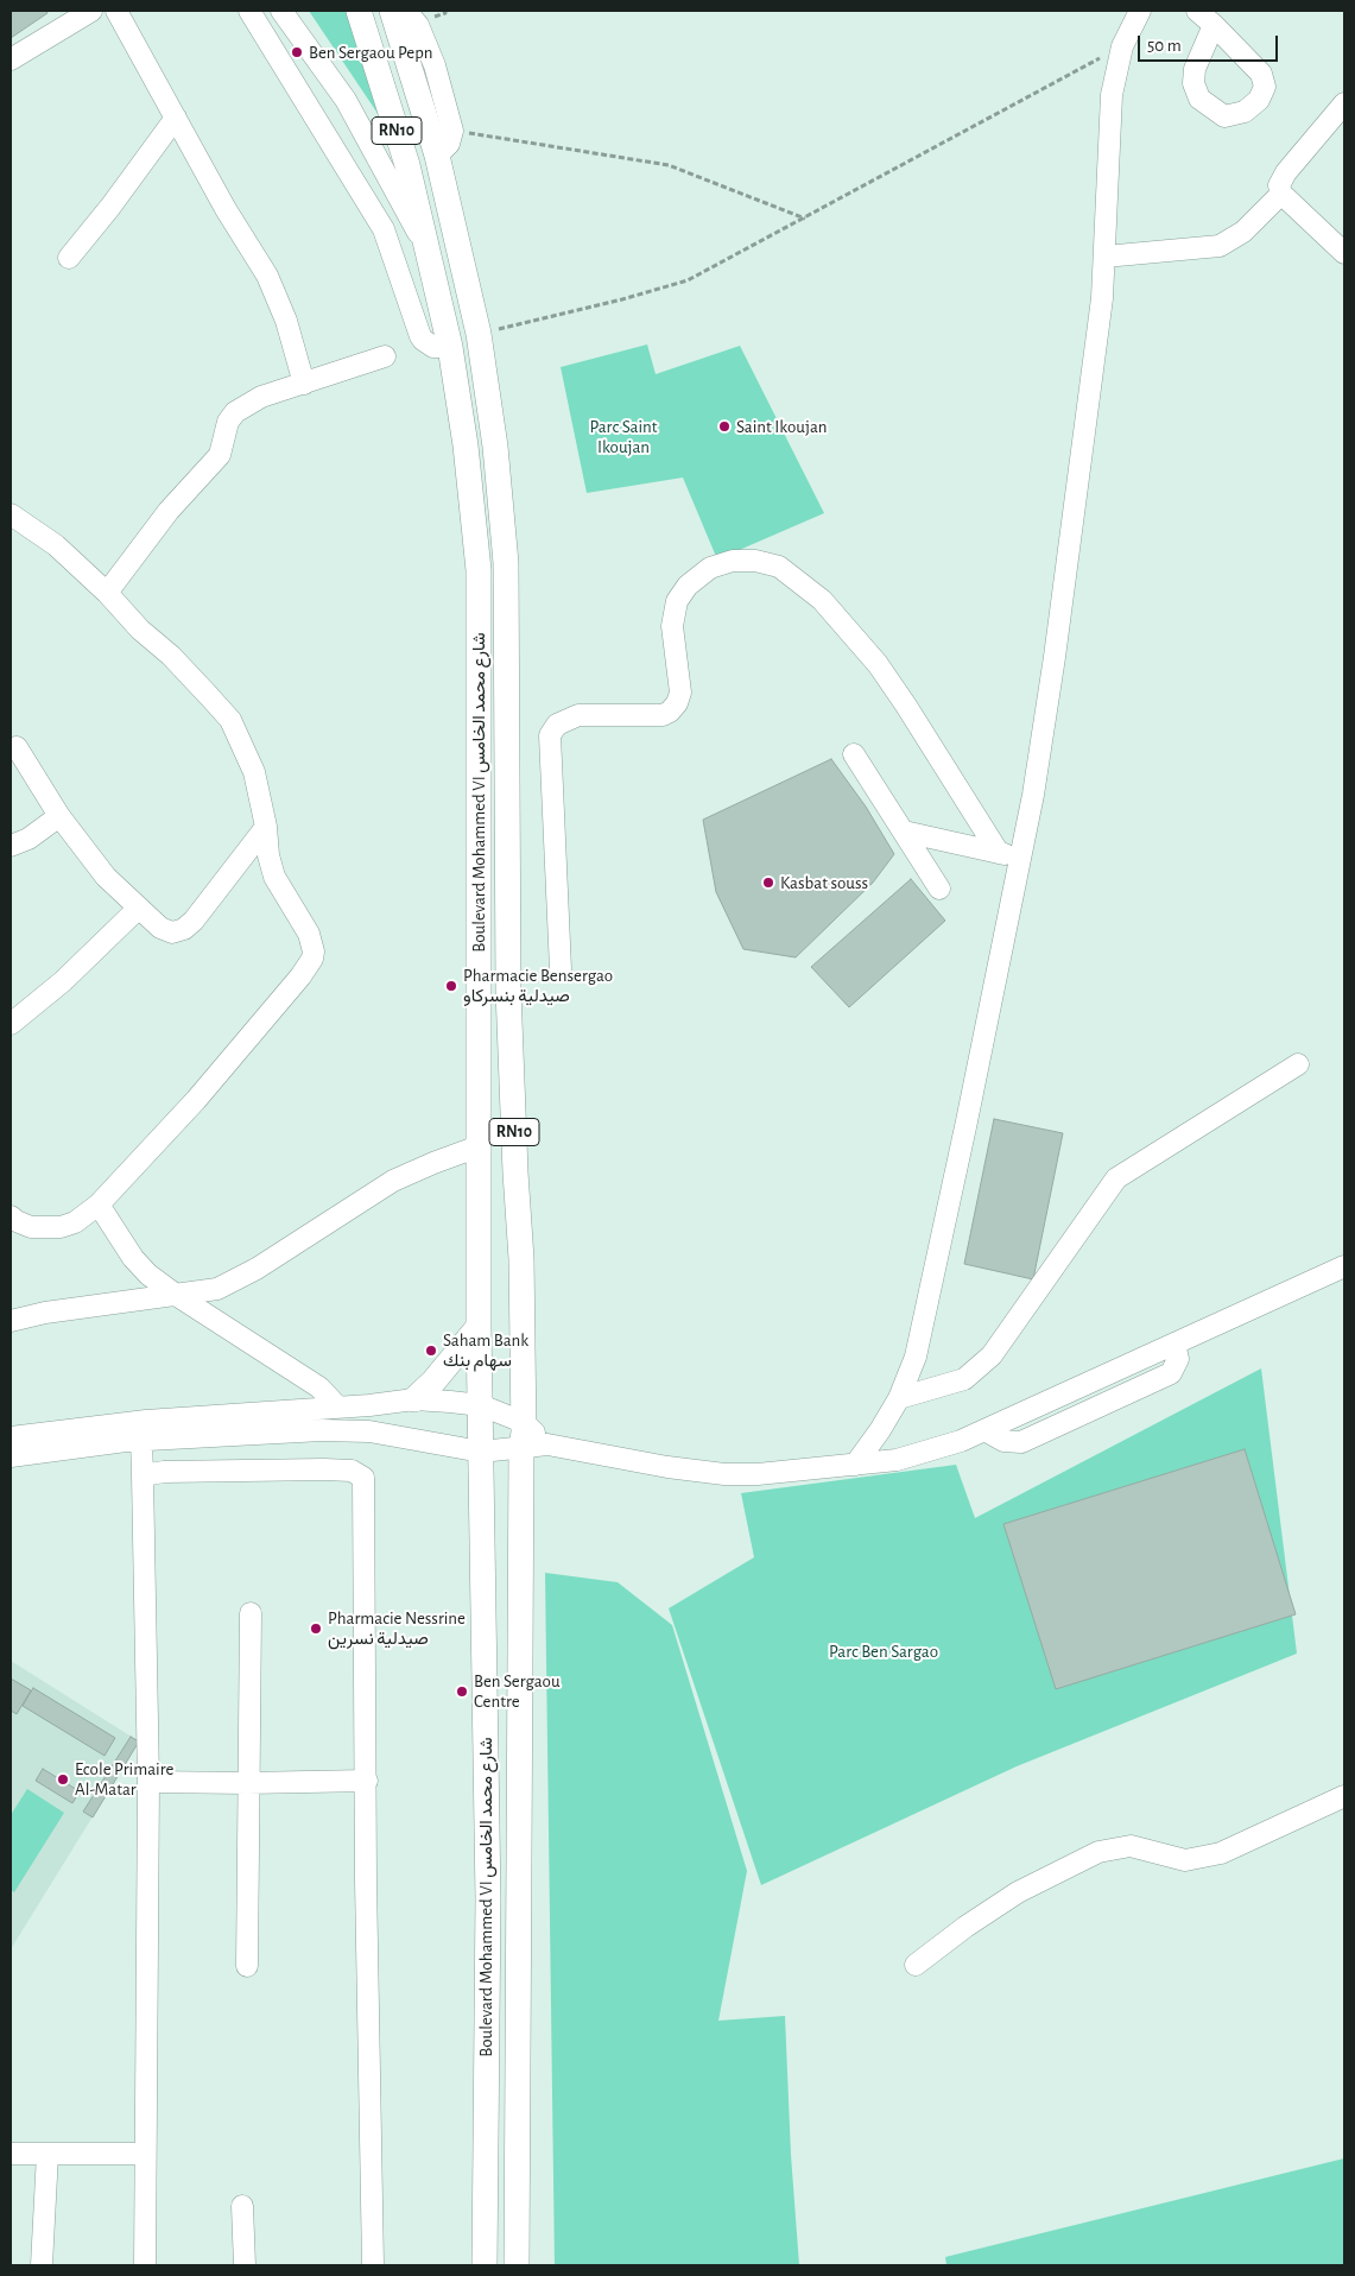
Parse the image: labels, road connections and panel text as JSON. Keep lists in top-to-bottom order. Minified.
{"streets":{"main road":["RN10","Boulevard Mohammed VI شارع محمد الخامس"]},"parks":["Parc Saint Ikoujan","Parc Ben Sargao"],"places":["Ben Sergaou Pepn","Saint Ikoujan","Kasbat souss","Pharmacie Bensergao صيدلية بنسركاو","Saham Bank سهام بنك","Pharmacie Nessrine صيدلية نسرين","Ben Sergaou Centre","Ecole Primaire Al-Matar"],"scale_bar":"50 m"}
